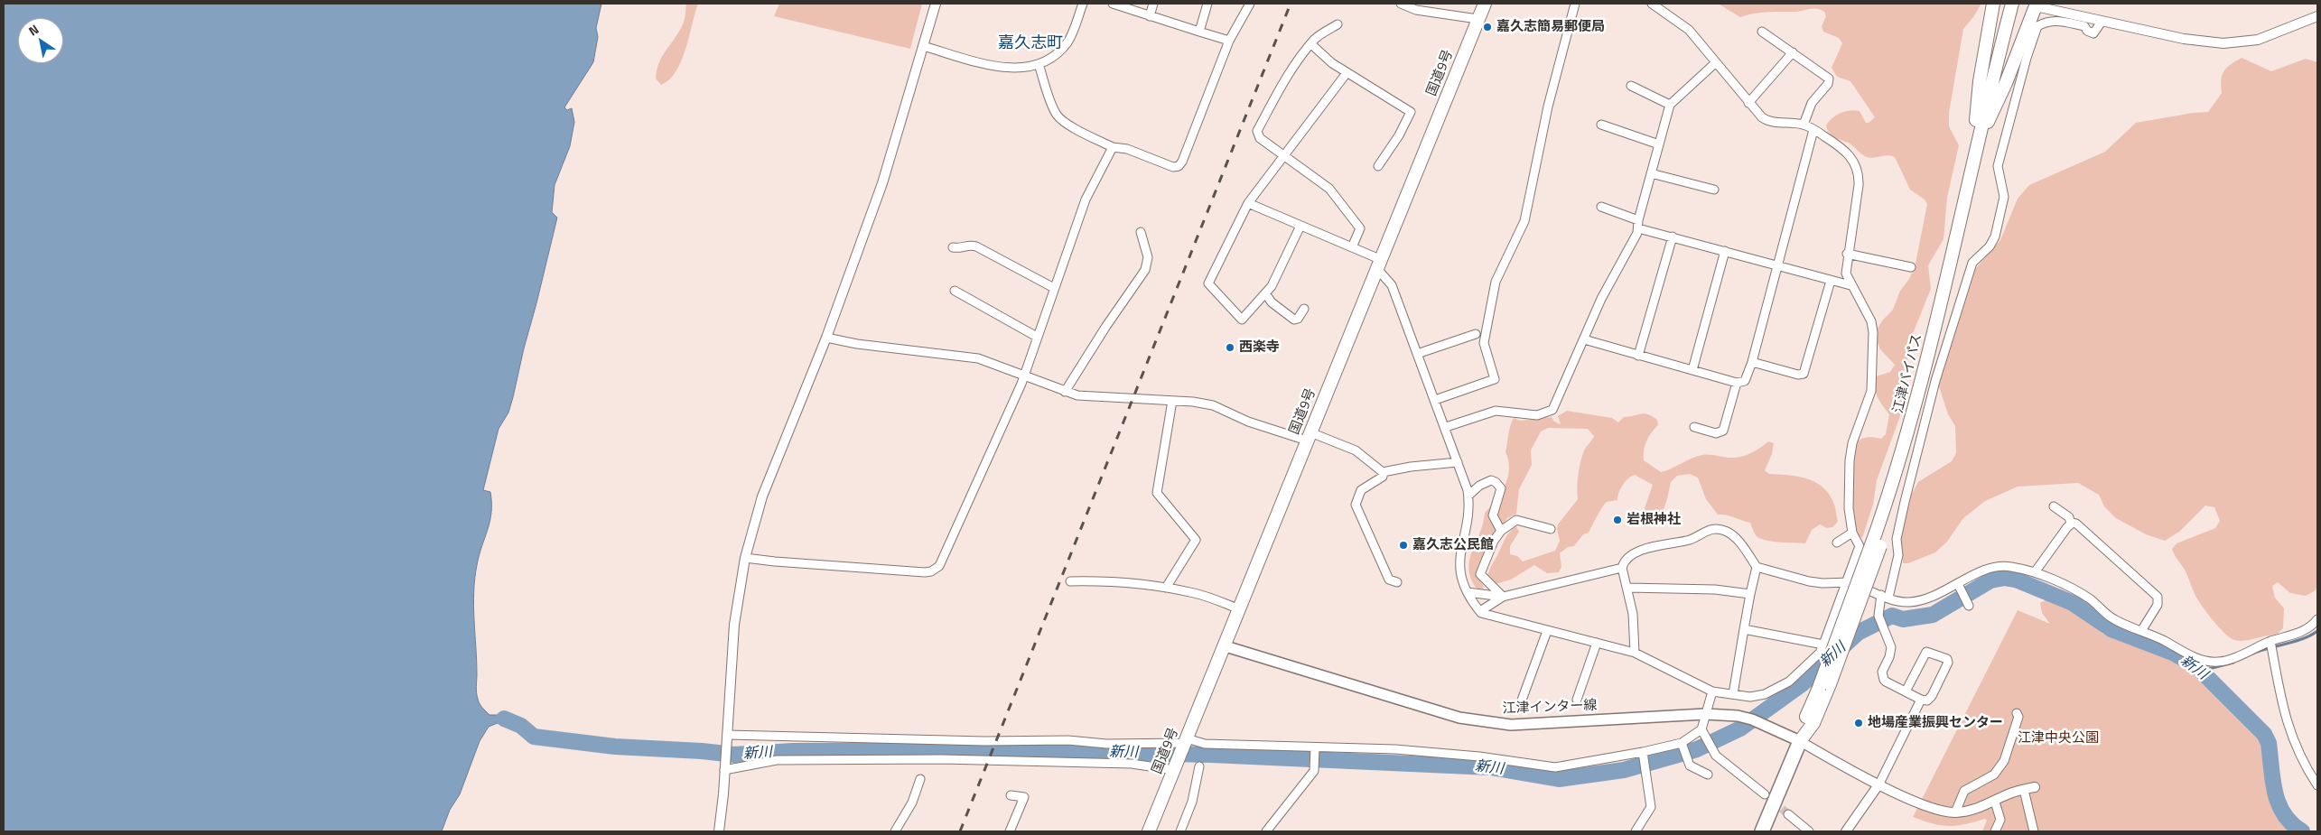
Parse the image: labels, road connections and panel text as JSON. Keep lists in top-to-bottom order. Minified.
{"streets":{"highway":["国道9号","江津バイパス"],"main road":["江津インター線"]},"crossings":[["国道9号","江津インター線"],["江津バイパス","江津インター線"]],"districts":["嘉久志町"],"water":["新川"],"parks":["江津中央公園"],"places":["嘉久志簡易郵便局","西楽寺","岩根神社","嘉久志公民館","地場産業振興センター"],"north":"top left"}
